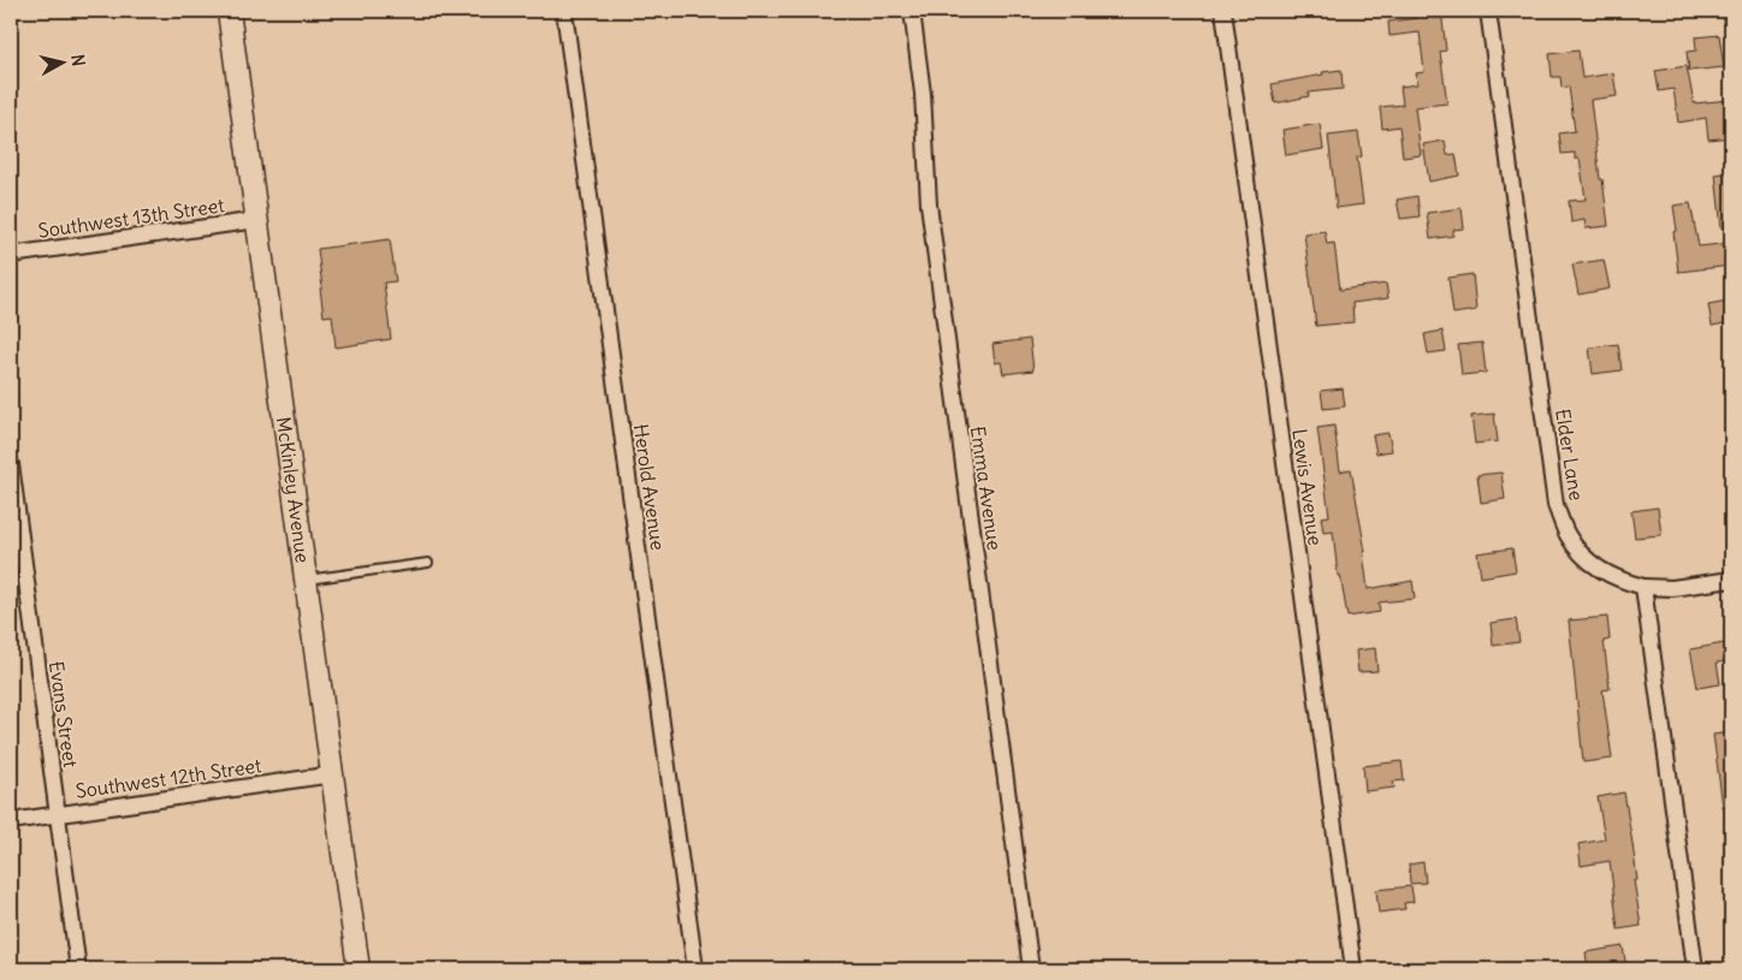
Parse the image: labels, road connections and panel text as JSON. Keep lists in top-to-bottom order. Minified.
{"streets":{"main road":["McKinley Avenue"],"street":["Southwest 13th Street","Elder Lane","Herold Avenue","Lewis Avenue","Emma Avenue","Evans Street","Southwest 12th Street"]},"crossings":[["Southwest 13th Street","McKinley Avenue"],["McKinley Avenue","Southwest 12th Street"],["Evans Street","Southwest 12th Street"]],"north":"right"}
